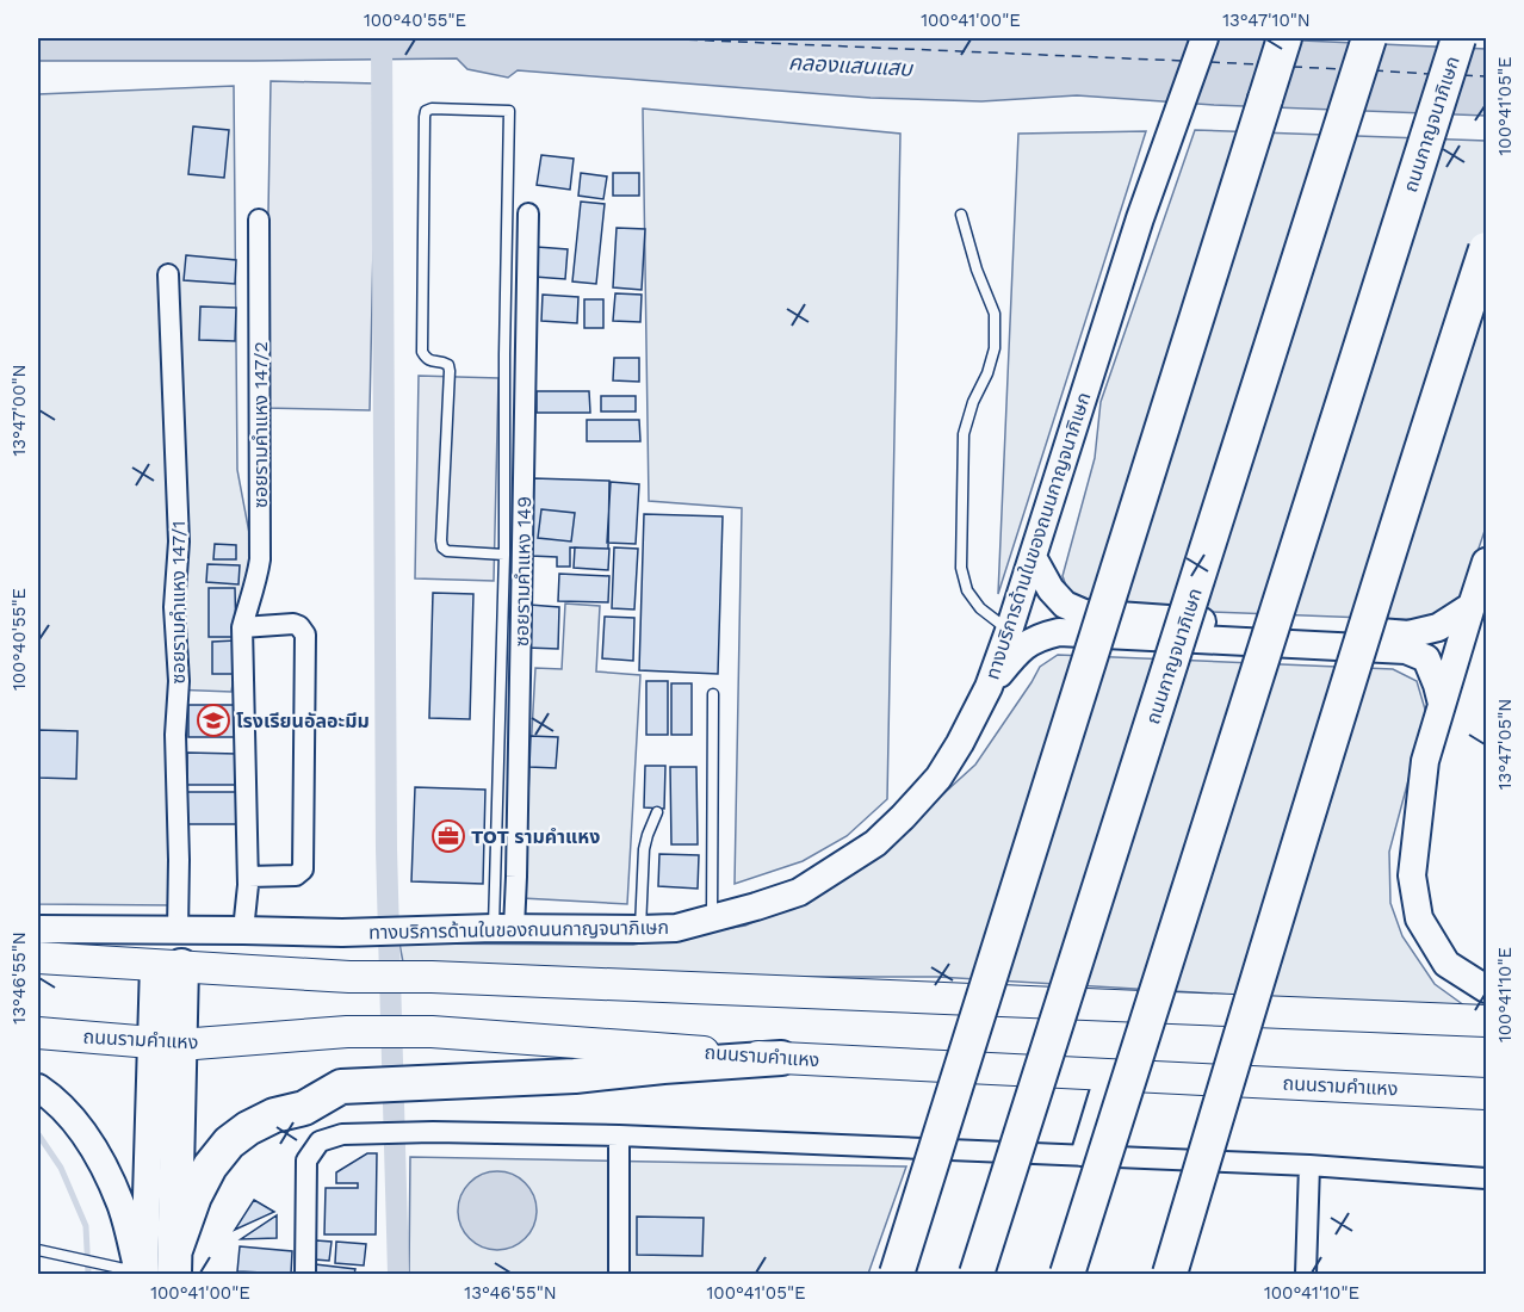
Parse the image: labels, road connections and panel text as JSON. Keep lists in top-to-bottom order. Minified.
{"streets":{"highway":["ถนนกาญจนาภิเษก"],"main road":["ทางบริการด้านในของถนนกาญจนาภิเษก","ถนนรามคำแหง"],"street":["ซอยรามคำแหง 147/2","ซอยรามคำแหง 149","ซอยรามคำแหง 147/1"]},"crossings":[["ซอยรามคำแหง 147/2","ทางบริการด้านในของถนนกาญจนาภิเษก"],["ทางบริการด้านในของถนนกาญจนาภิเษก","ซอยรามคำแหง 149"],["ทางบริการด้านในของถนนกาญจนาภิเษก","ซอยรามคำแหง 147/1"]],"water":["คลองแสนแสบ"],"places":{"school or university":["โรงเรียนอัลอะมีม"],"office":["TOT รามคำแหง"]},"coordinates":["100°40'55\"E","100°41'00\"E","13°47'10\"N","100°41'05\"E","13°47'00\"N","13°47'05\"N","13°46'55\"N","100°41'10\"E"]}
